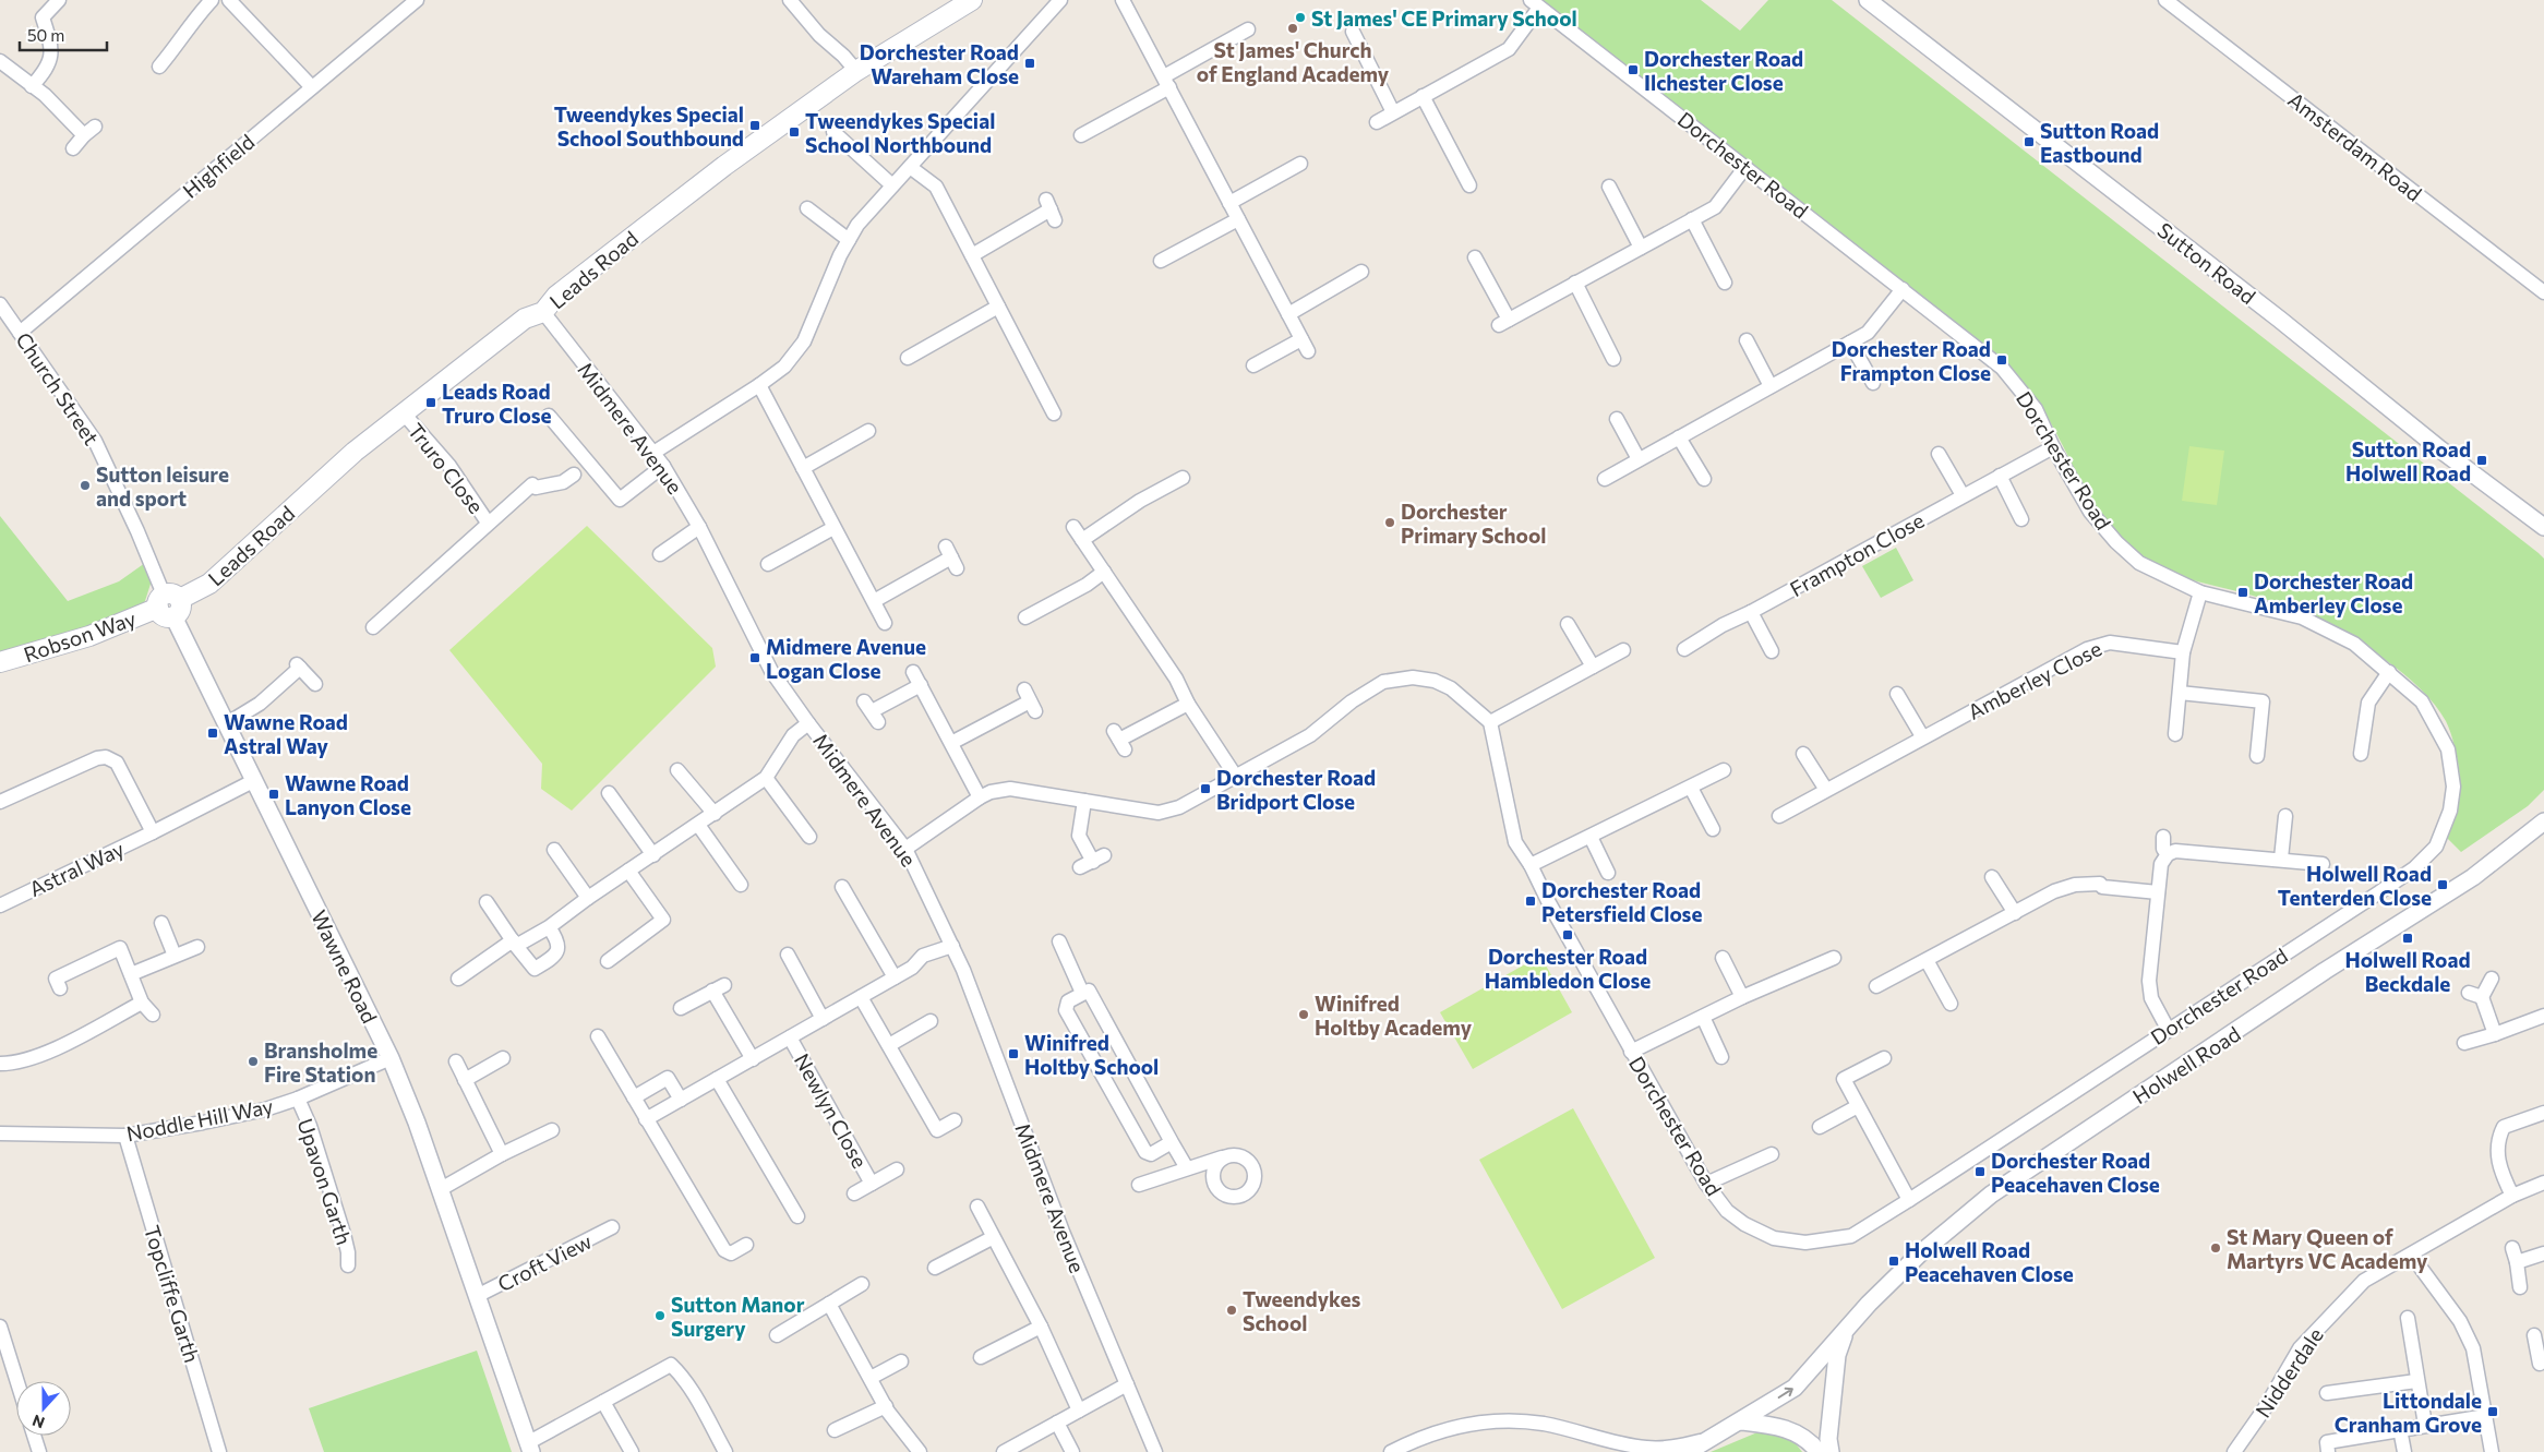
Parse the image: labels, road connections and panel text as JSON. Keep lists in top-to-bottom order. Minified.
{"streets":{"main road":["Leads Road","Robson Way"],"street":["Amsterdam Road","Dorchester Road","Highfield","Sutton Road","Church Street","Midmere Avenue","Truro Close","Frampton Close","Amberley Close","Astral Way","Wawne Road","Holwell Road","Newlyn Close","Noddle Hill Way","Upavon Garth","Croft View","Topcliffe Garth","Nidderdale"]},"crossings":[["Dorchester Road","Frampton Close"],["Highfield","Church Street"],["Leads Road","Church Street"],["Leads Road","Midmere Avenue"],["Leads Road","Truro Close"],["Leads Road","Robson Way"],["Leads Road","Wawne Road"],["Church Street","Robson Way"],["Church Street","Wawne Road"],["Midmere Avenue","Newlyn Close"],["Robson Way","Wawne Road"],["Astral Way","Wawne Road"],["Wawne Road","Noddle Hill Way"],["Wawne Road","Croft View"],["Noddle Hill Way","Upavon Garth"],["Noddle Hill Way","Topcliffe Garth"]],"places":{"other":["St James' CE Primary School","St James' Church of England Academy","Sutton leisure and sport","Dorchester Primary School","Winifred Holtby Academy","Bransholme Fire Station","St Mary Queen of Martyrs VC Academy","Tweendykes School","Sutton Manor Surgery"],"transit":["Dorchester Road Wareham Close","Dorchester Road Ilchester Close","Tweendykes Special School Southbound","Tweendykes Special School Northbound","Sutton Road Eastbound","Dorchester Road Frampton Close","Leads Road Truro Close","Sutton Road Holwell Road","Dorchester Road Amberley Close","Midmere Avenue Logan Close","Wawne Road Astral Way","Dorchester Road Bridport Close","Wawne Road Lanyon Close","Holwell Road Tenterden Close","Dorchester Road Petersfield Close","Dorchester Road Hambledon Close","Holwell Road Beckdale","Winifred Holtby School","Dorchester Road Peacehaven Close","Holwell Road Peacehaven Close","Littondale Cranham Grove"]},"scale_bar":"50 m","north":"bottom"}
